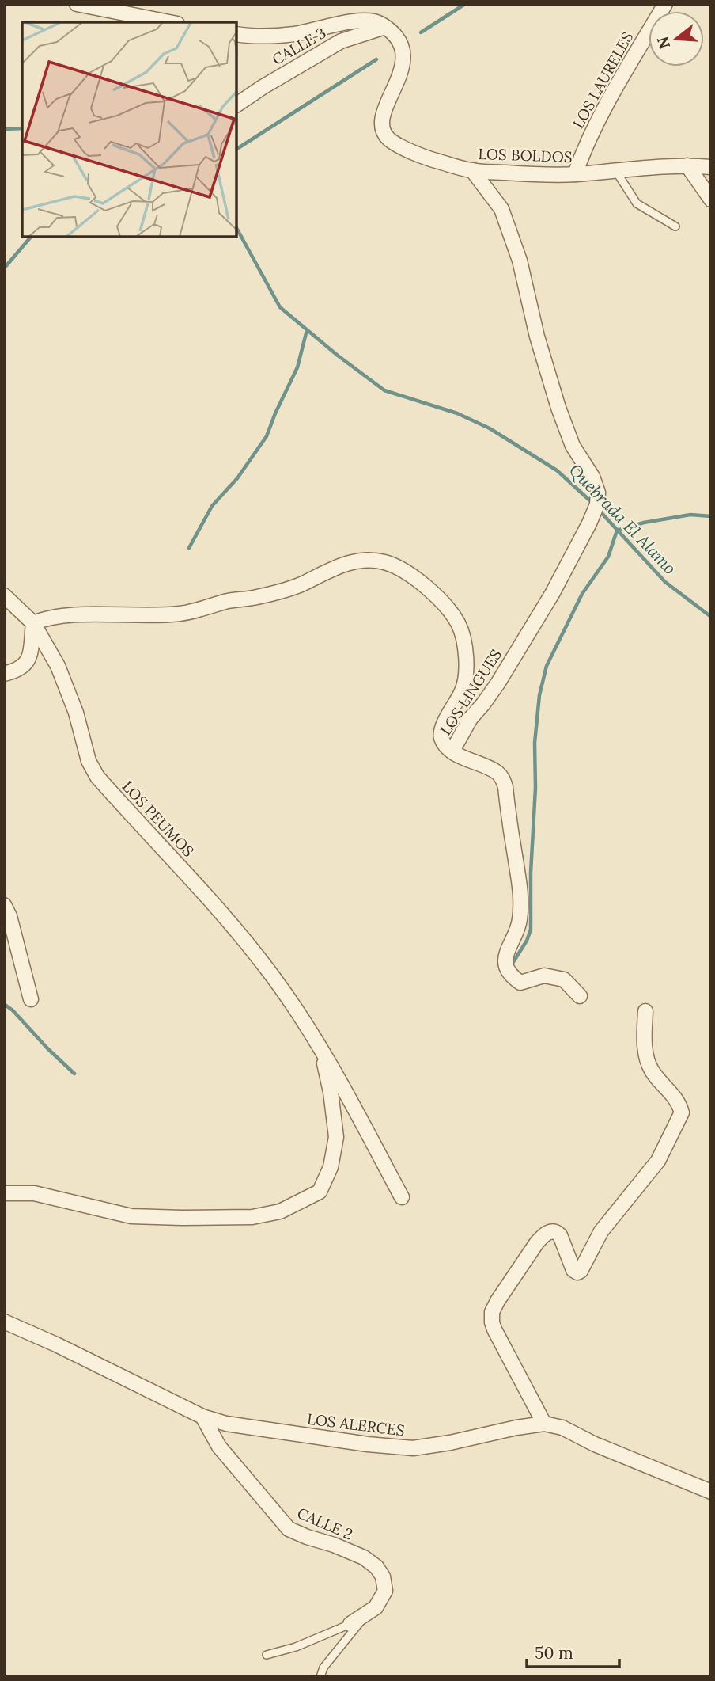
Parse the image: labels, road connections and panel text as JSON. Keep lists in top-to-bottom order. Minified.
{"streets":{"street":["CALLE 3","LOS LAURELES","LOS BOLDOS","LOS LINGUES","LOS PEUMOS","LOS ALERCES","CALLE 2"]},"crossings":[["CALLE 3","LOS BOLDOS"],["LOS LAURELES","LOS BOLDOS"],["LOS BOLDOS","LOS LINGUES"],["LOS LINGUES","LOS PEUMOS"],["LOS ALERCES","CALLE 2"]],"water":["Quebrada El Alamo"],"scale_bar":"50 m","north":"left"}
